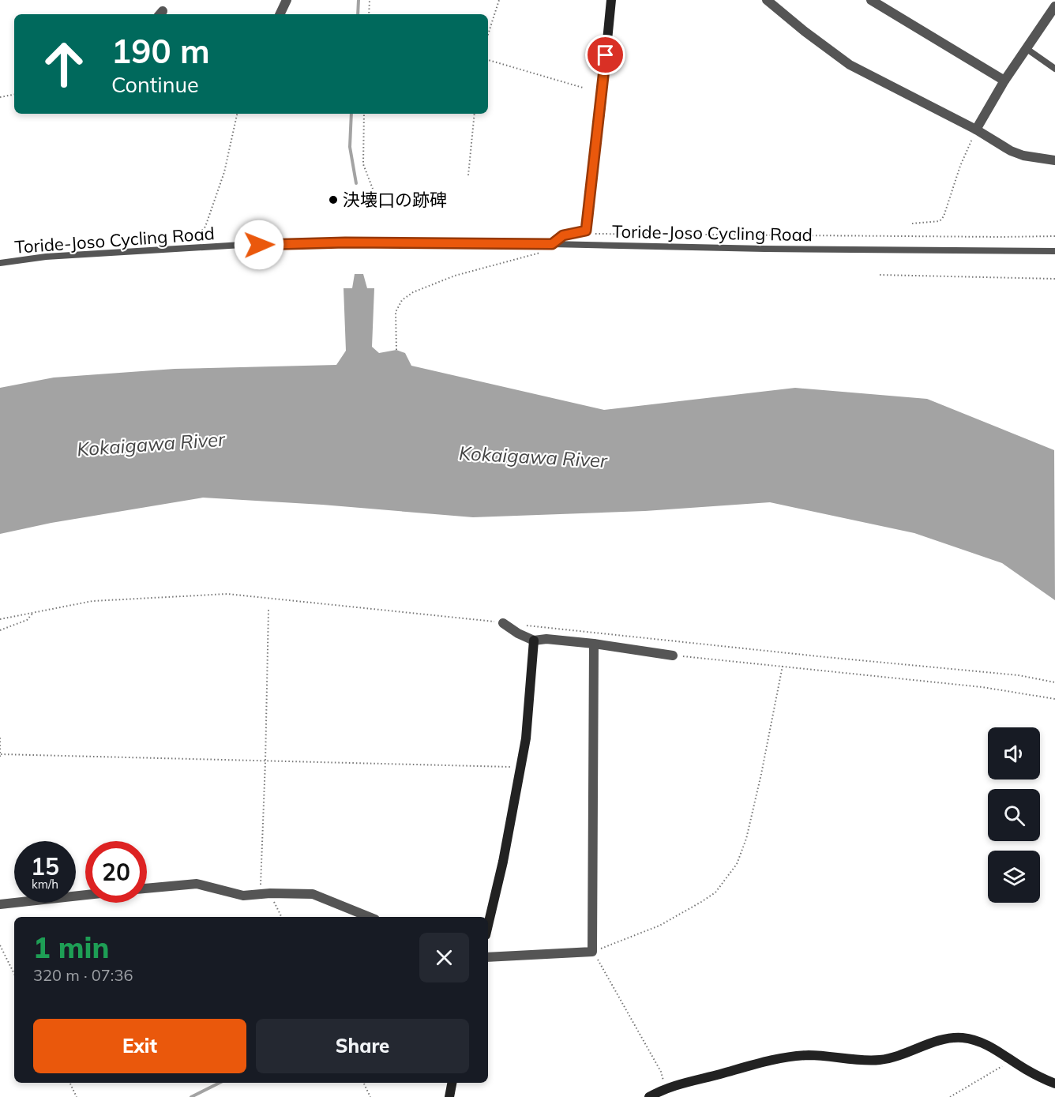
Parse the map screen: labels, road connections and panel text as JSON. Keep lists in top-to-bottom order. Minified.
{"streets":{"lane":["Toride-Joso Cycling Road"]},"water":["Kokaigawa River"],"places":["決壊口の跡碑"],"page":{"turn":["190 m","Continue"],"speed":"15 km/h","limit":"20","heading":["1 min","320 m · 07:36"],"buttons":["Exit","Share"]}}
